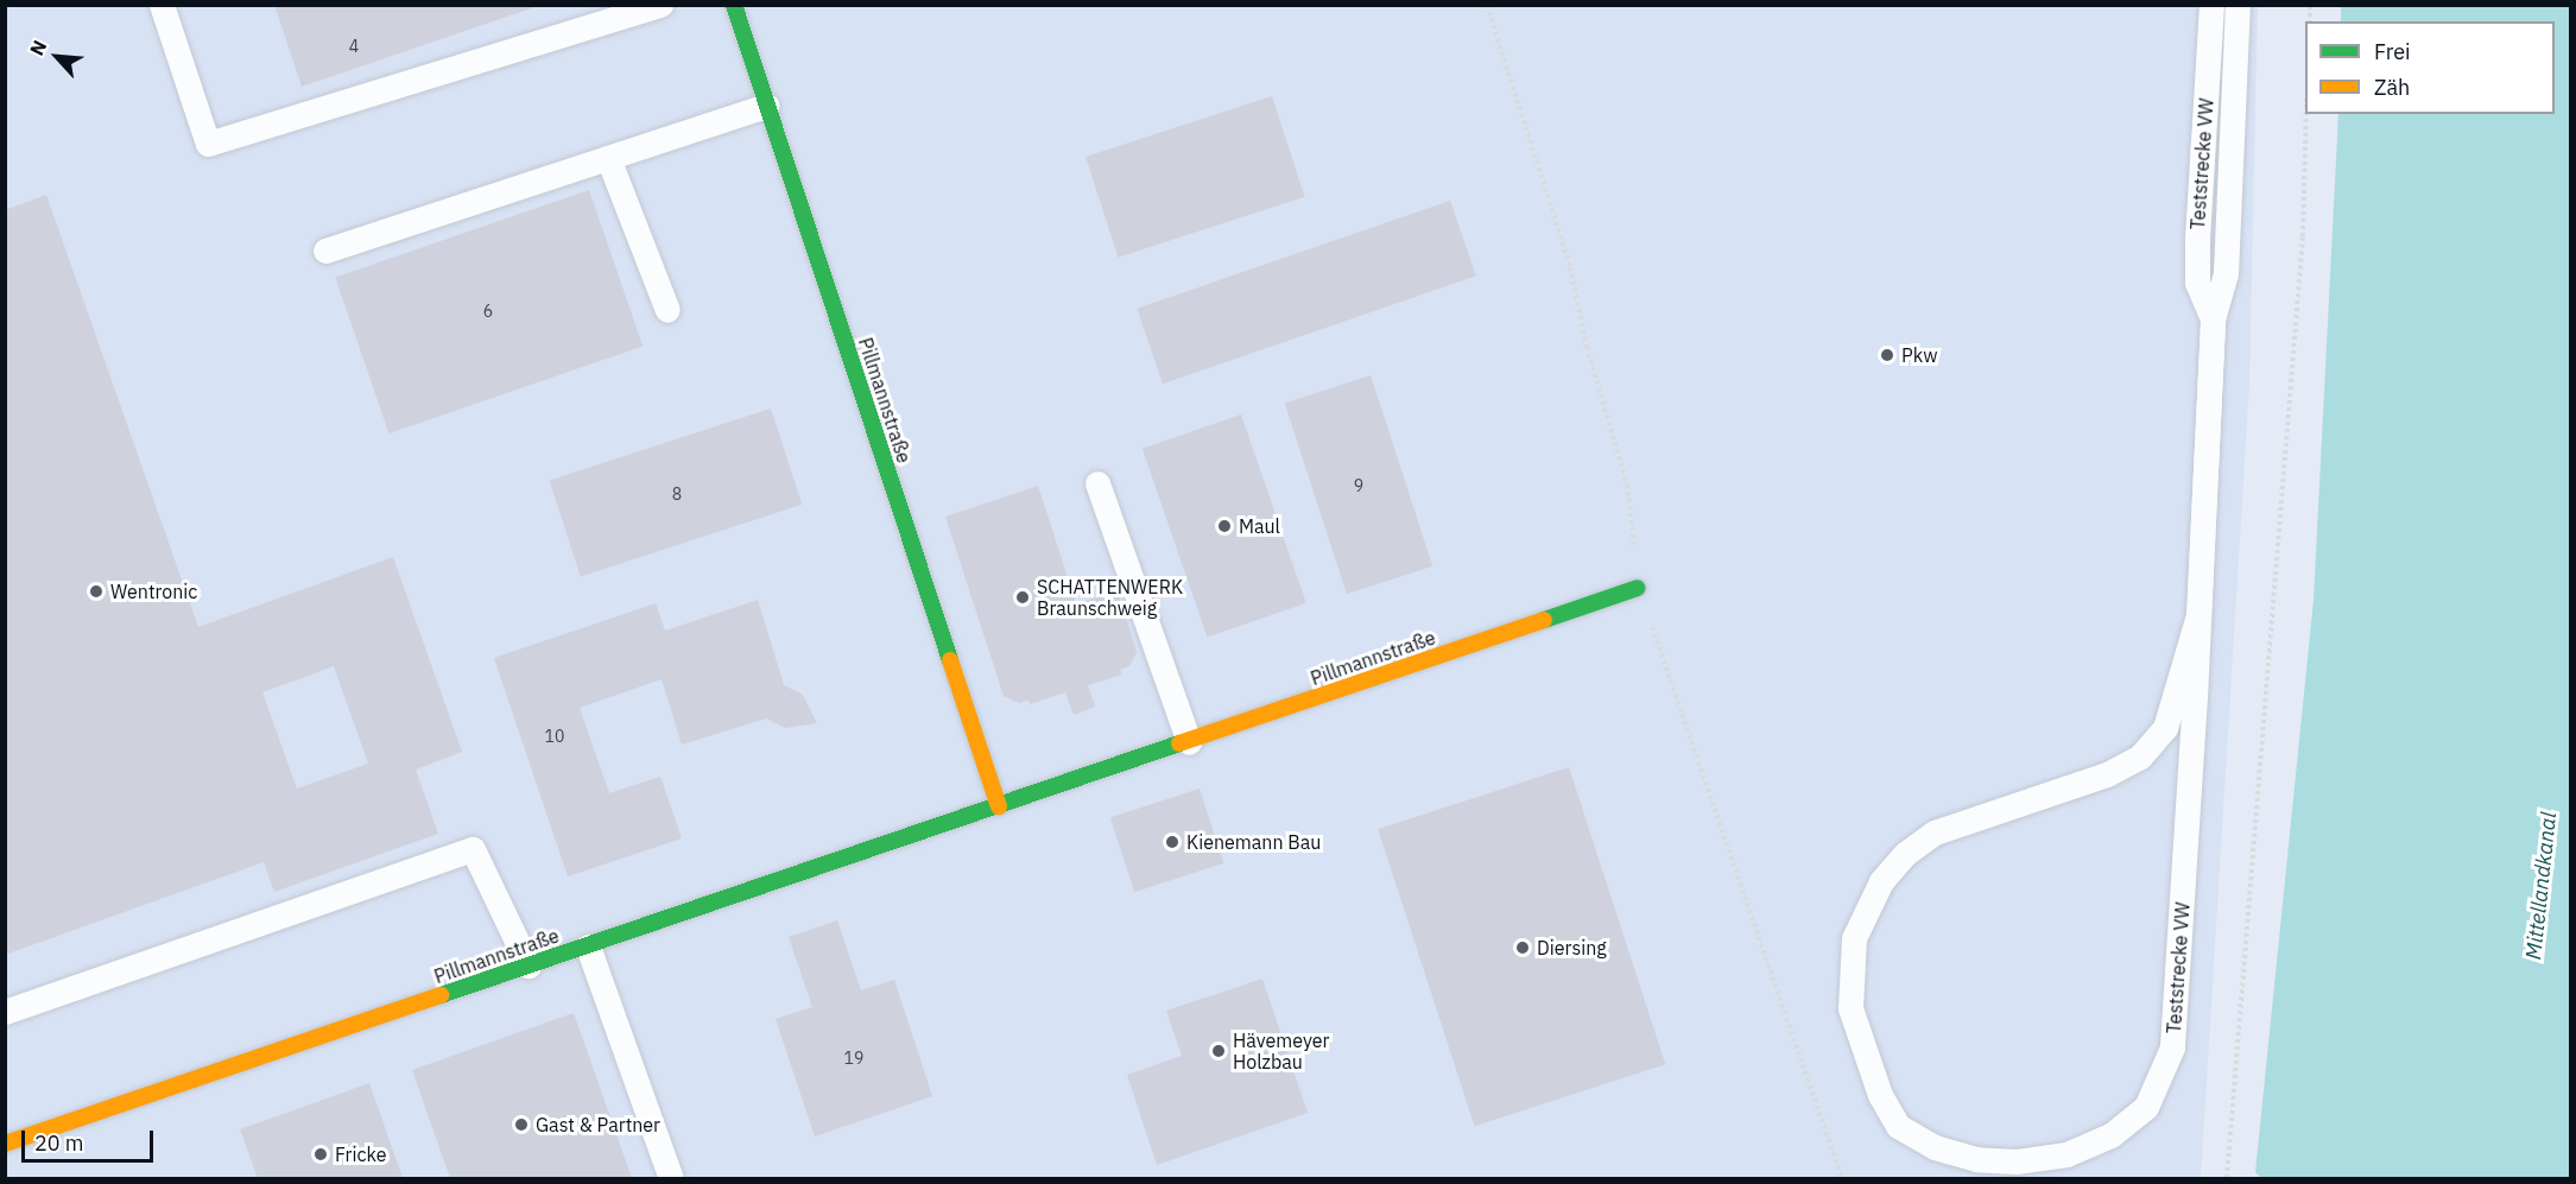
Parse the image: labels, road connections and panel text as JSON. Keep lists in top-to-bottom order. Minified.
{"streets":{"street":["Pillmannstraße"],"lane":["Teststrecke VW"]},"water":["Mittellandkanal"],"places":["Pkw","Maul","Wentronic","SCHATTENWERK Braunschweig","Kienemann Bau","Diersing","Hävemeyer Holzbau","Gast & Partner","Fricke"],"house_numbers":["4","6","9","8","10","19"],"legend":["Frei","Zäh"],"scale_bar":"20 m","north":"top left"}
